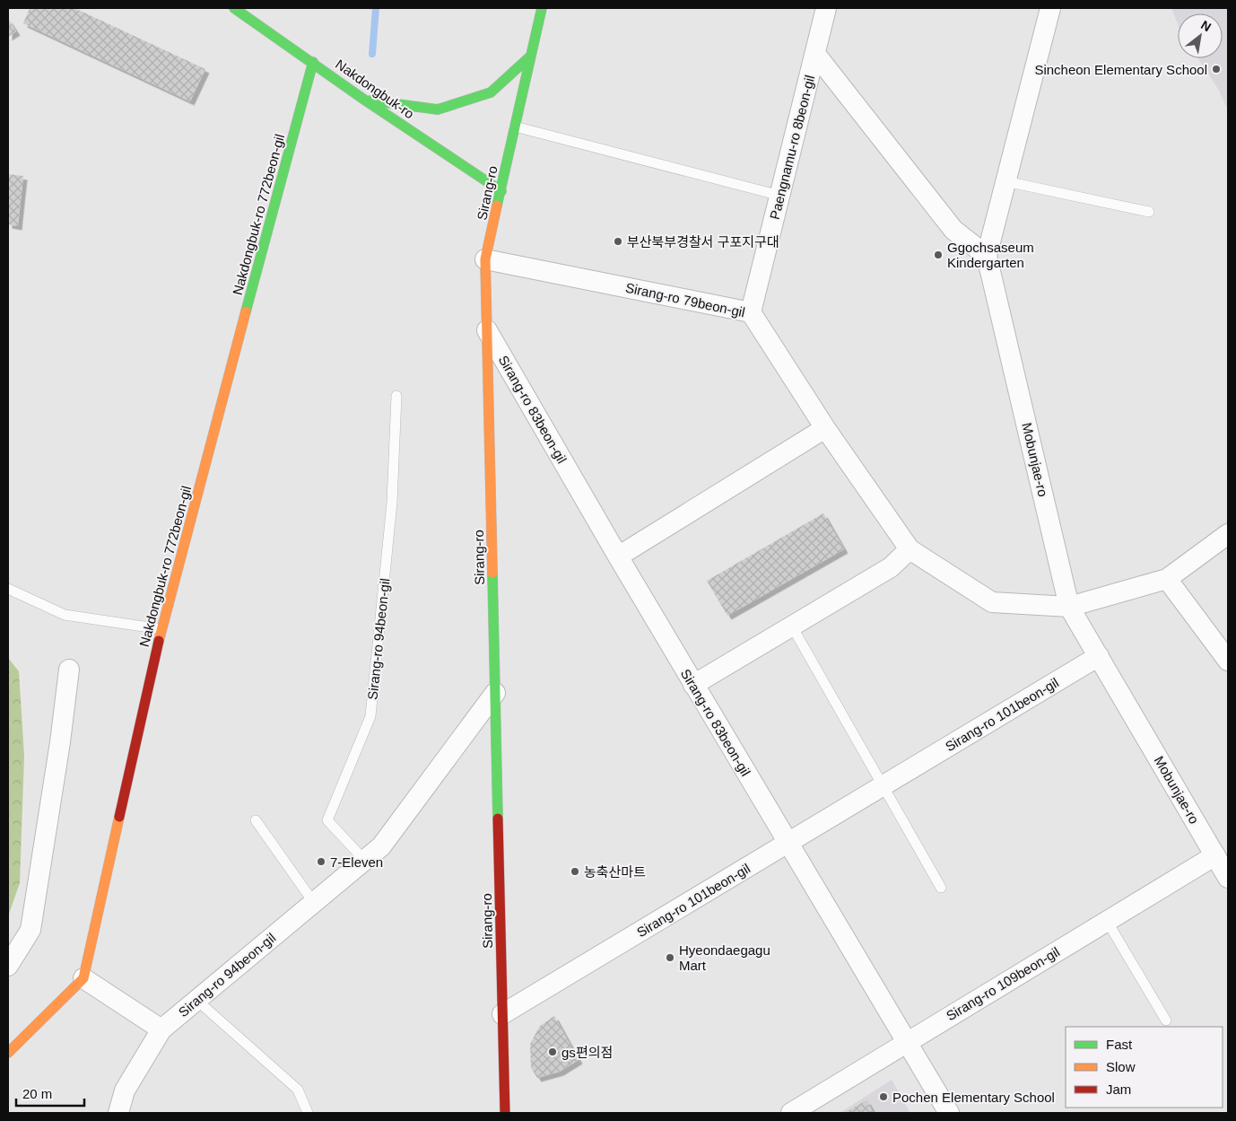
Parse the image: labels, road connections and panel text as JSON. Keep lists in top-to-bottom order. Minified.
{"streets":{"main road":["Nakdongbuk-ro","Sirang-ro","Nakdongbuk-ro 772beon-gil"],"street":["Paengnamu-ro 8beon-gil","Sirang-ro 79beon-gil","Sirang-ro 83beon-gil","Mobunjae-ro","Sirang-ro 94beon-gil","Sirang-ro 101beon-gil","Sirang-ro 109beon-gil"]},"crossings":[["Nakdongbuk-ro","Sirang-ro"],["Nakdongbuk-ro","Nakdongbuk-ro 772beon-gil"],["Paengnamu-ro 8beon-gil","Sirang-ro 79beon-gil"],["Sirang-ro","Sirang-ro 79beon-gil"],["Sirang-ro","Sirang-ro 83beon-gil"],["Sirang-ro","Sirang-ro 94beon-gil"],["Sirang-ro","Sirang-ro 101beon-gil"],["Sirang-ro 79beon-gil","Mobunjae-ro"],["Sirang-ro 83beon-gil","Sirang-ro 101beon-gil"],["Sirang-ro 83beon-gil","Sirang-ro 109beon-gil"],["Mobunjae-ro","Sirang-ro 101beon-gil"],["Mobunjae-ro","Sirang-ro 109beon-gil"]],"places":["Sincheon Elementary School","부산북부경찰서 구포지구대","Ggochsaseum Kindergarten","7-Eleven","농축산마트","Hyeondaegagu Mart","gs편의점","Pochen Elementary School"],"legend":["Fast","Slow","Jam"],"scale_bar":"20 m","north":"top right"}
